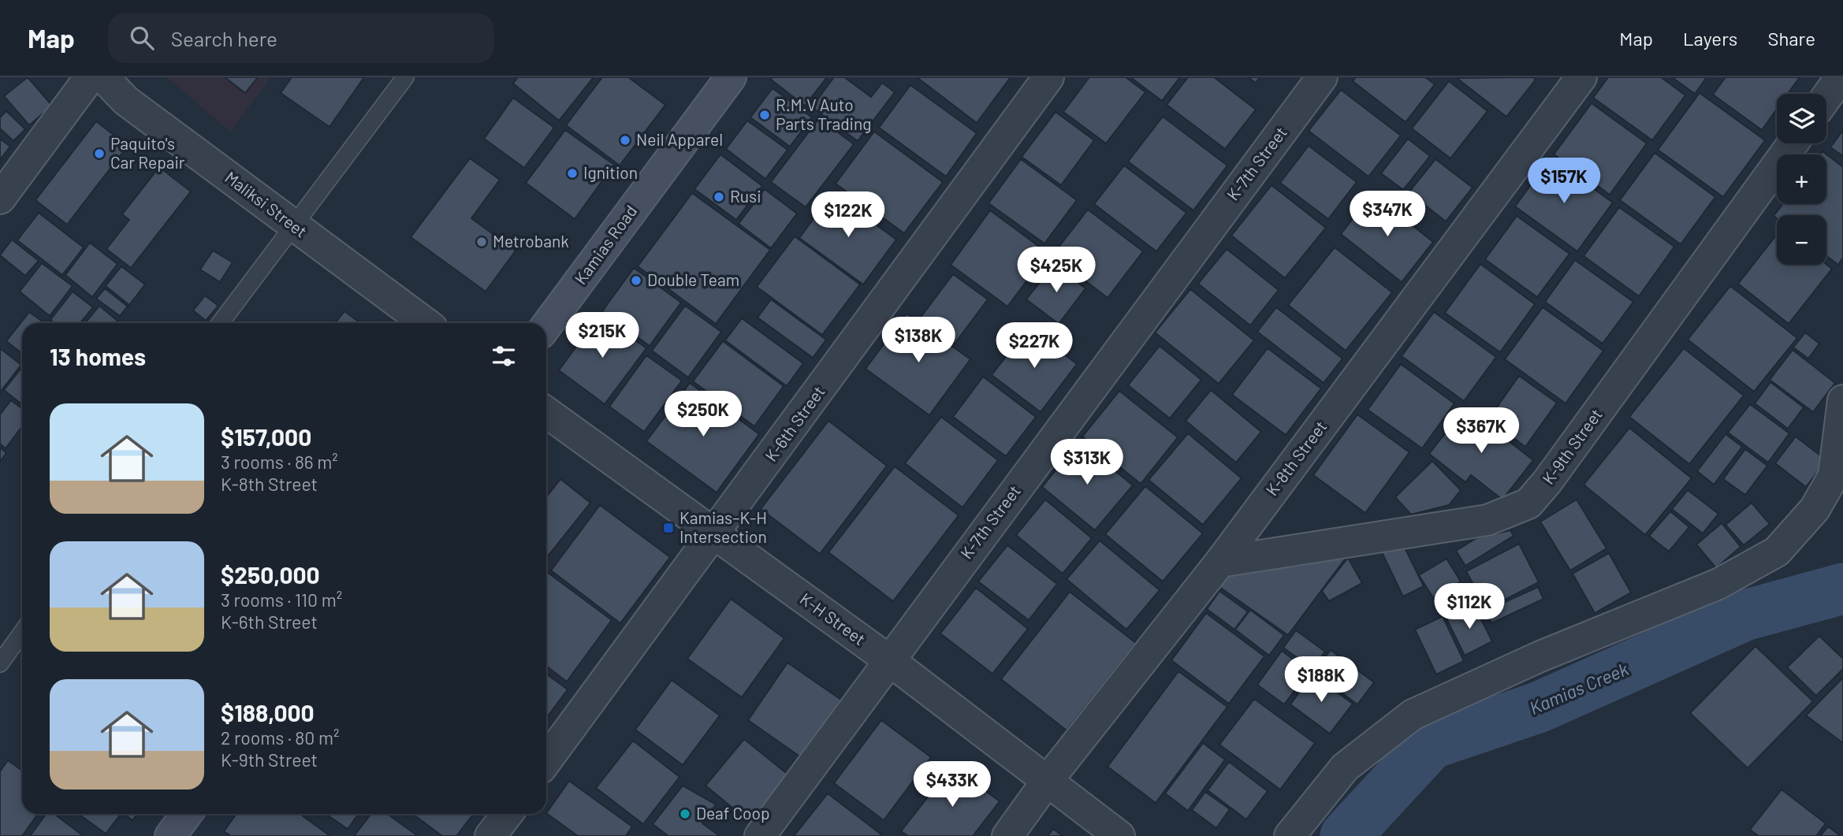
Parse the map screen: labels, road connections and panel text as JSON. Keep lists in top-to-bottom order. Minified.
{"streets":{"main road":["Kamias Road"],"street":["K-7th Street","Maliksi Street","K-6th Street","K-9th Street","K-8th Street","K-H Street"]},"crossings":[["K-7th Street","K-H Street"],["K-6th Street","K-H Street"],["K-9th Street","K-8th Street"],["K-8th Street","K-H Street"]],"water":["Kamias Creek"],"places":{"other":["R.M.V Auto Parts Trading","Neil Apparel","Paquito's Car Repair","Ignition","Rusi","Metrobank","Double Team","Deaf Coop"],"transit":["Kamias–K-H Intersection"]},"page":{"header":"Map","search":"Search here","nav":["Map","Layers","Share"],"map_buttons":["+","−"],"price":["$157K","$347K","$122K","$425K","$215K","$138K","$227K","$250K","$367K","$313K","$112K","$188K","$433K"],"heading":"13 homes","list":[{"name":"$157,000","note":"3 rooms · 86 m² · K-8th Street"},{"name":"$250,000","note":"3 rooms · 110 m² · K-6th Street"},{"name":"$188,000","note":"2 rooms · 80 m² · K-9th Street"}]}}
